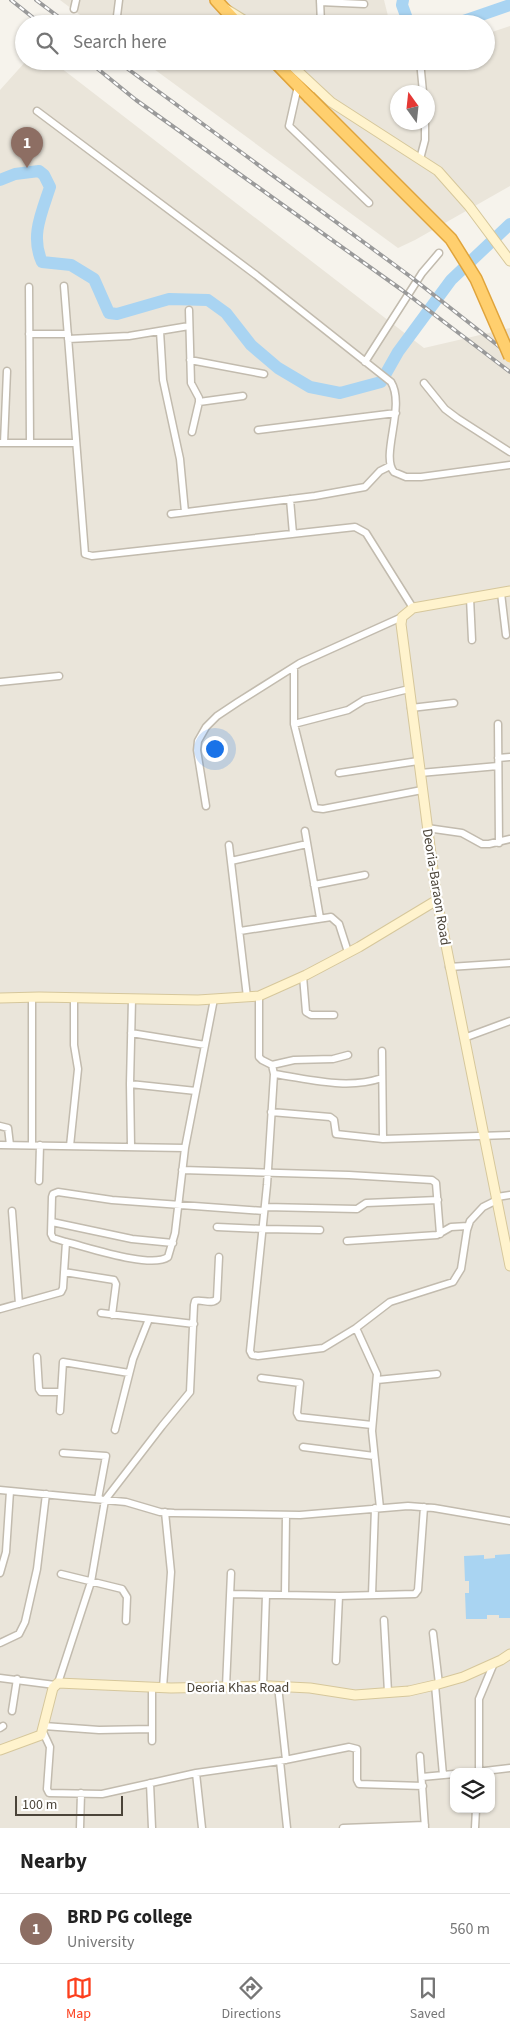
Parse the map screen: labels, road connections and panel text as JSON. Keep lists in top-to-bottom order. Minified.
{"streets":{"street":["Deoria-Baraon Road","Deoria Khas Road"]},"scale_bar":"100 m","north":"top","page":{"search":"Search here","pins":"1","scale":"100 m","heading":"Nearby","list":[{"mark":"1","name":"BRD PG college","note":"University","value":"560 m"}],"nav":["Map","Directions","Saved"]}}
